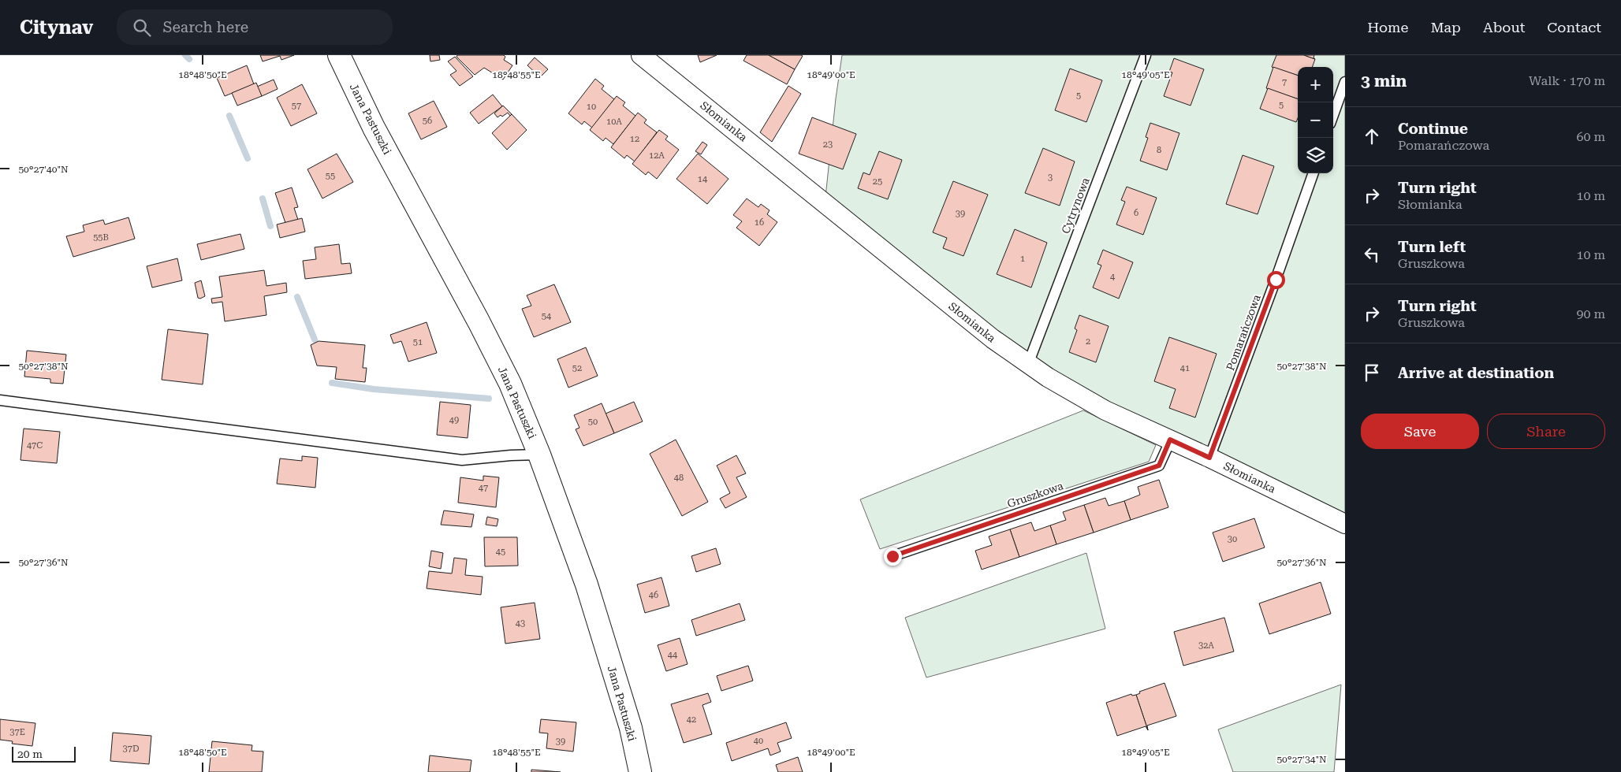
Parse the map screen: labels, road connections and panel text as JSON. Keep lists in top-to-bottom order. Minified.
{"streets":{"street":["Jana Pastuszki","Słomianka"],"lane":["Cytrynowa","Pomarańczowa","Gruszkowa"]},"crossings":[["Słomianka","Cytrynowa"],["Słomianka","Pomarańczowa"],["Słomianka","Gruszkowa"]],"house_numbers":["7","5","5","57","10","56","10A","12","23","8","12A","55","3","14","25","6","39","16","55B","1","4","54","2","51","52","41","49","50","47C","48","47","30","45","46","43","32A","44","42","37E","40","39","37D"],"scale_bar":"20 m","page":{"header":"Citynav","search":"Search here","nav":["Home","Map","About","Contact"],"heading":["3 min","Walk · 170 m"],"map_buttons":["+","−"],"list":[["Continue","Pomarańczowa","60 m"],["Turn right","Słomianka","10 m"],["Turn left","Gruszkowa","10 m"],["Turn right","Gruszkowa","90 m"],"Arrive at destination"],"buttons":["Save","Share"],"scale":"20 m"},"coordinates":["18°48'50\"E","18°48'55\"E","18°49'00\"E","18°49'05\"E","50°27'40\"N","50°27'38\"N","50°27'36\"N","50°27'34\"N"]}
